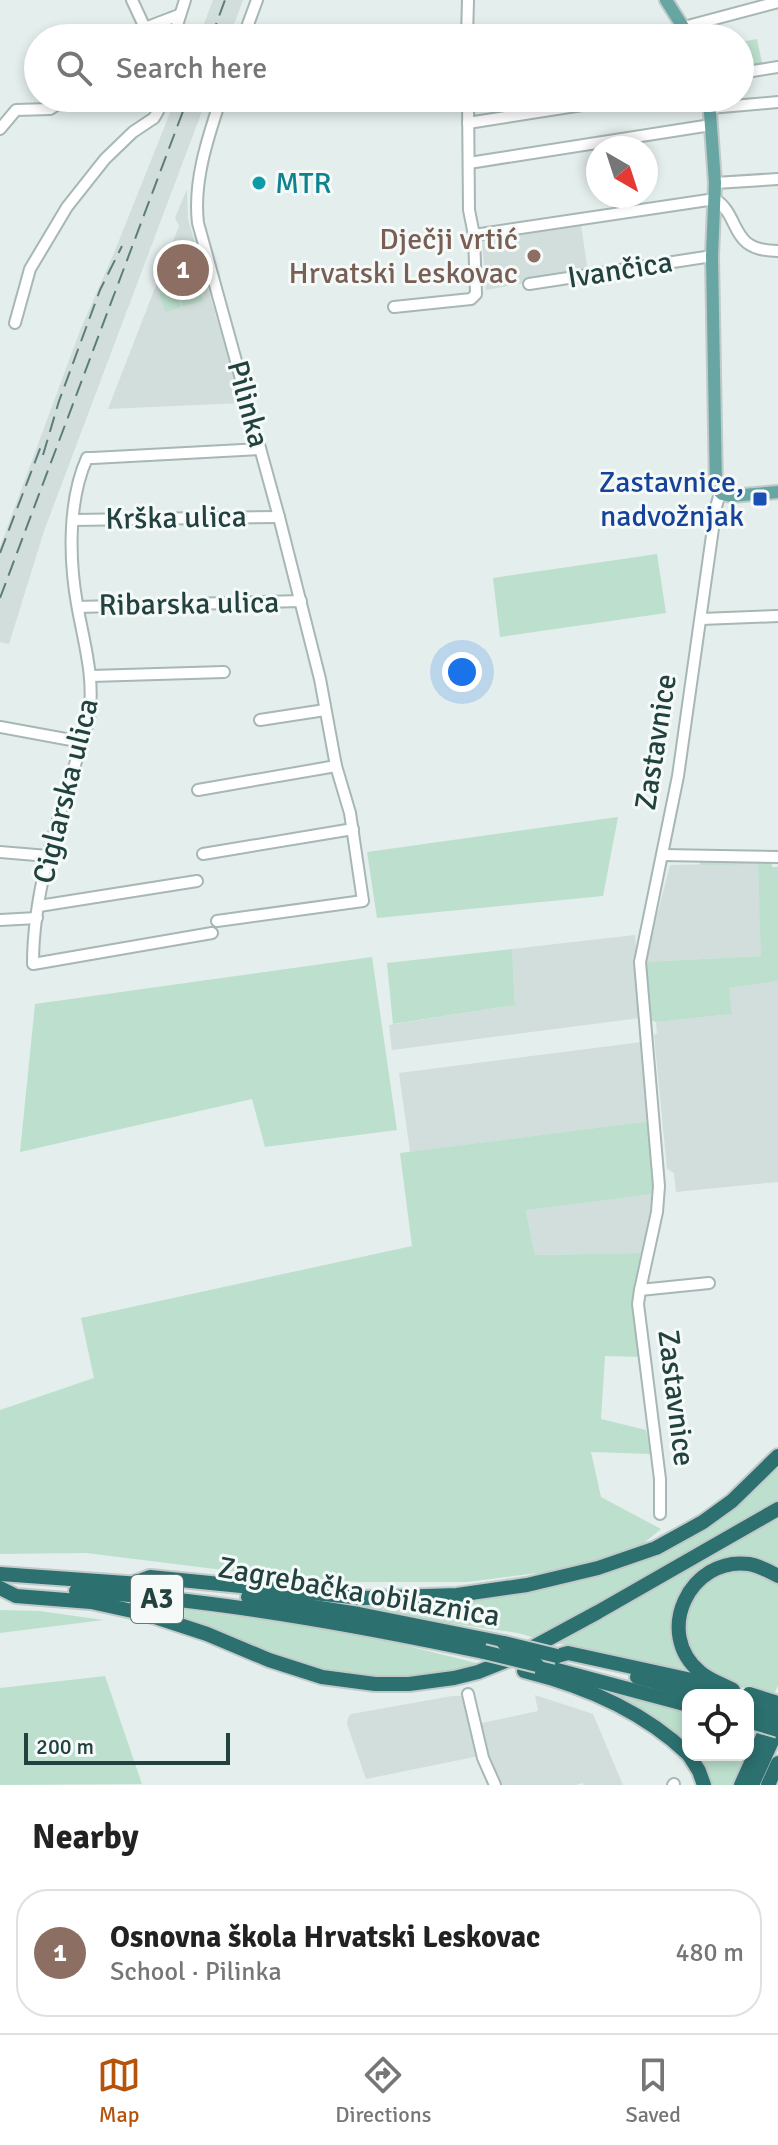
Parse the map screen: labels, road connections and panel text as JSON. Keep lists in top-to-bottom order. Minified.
{"streets":{"highway":["Zagrebačka obilaznica","A3"],"main road":["Zastavnice"],"street":["Ivančica","Pilinka","Krška ulica","Ribarska ulica","Ciglarska ulica"]},"crossings":[["Ivančica","Zastavnice"],["Pilinka","Krška ulica"],["Pilinka","Ribarska ulica"],["Pilinka","Ciglarska ulica"],["Krška ulica","Ciglarska ulica"],["Ribarska ulica","Ciglarska ulica"]],"places":{"other":["MTR","Dječji vrtić Hrvatski Leskovac"],"transit":["Zastavnice, nadvožnjak"]},"scale_bar":"200 m","north":"bottom right","page":{"search":"Search here","pins":"1","scale":"200 m","heading":"Nearby","list":[{"mark":"1","name":"Osnovna škola Hrvatski Leskovac","note":"School · Pilinka","value":"480 m"}],"nav":["Map","Directions","Saved"]}}
